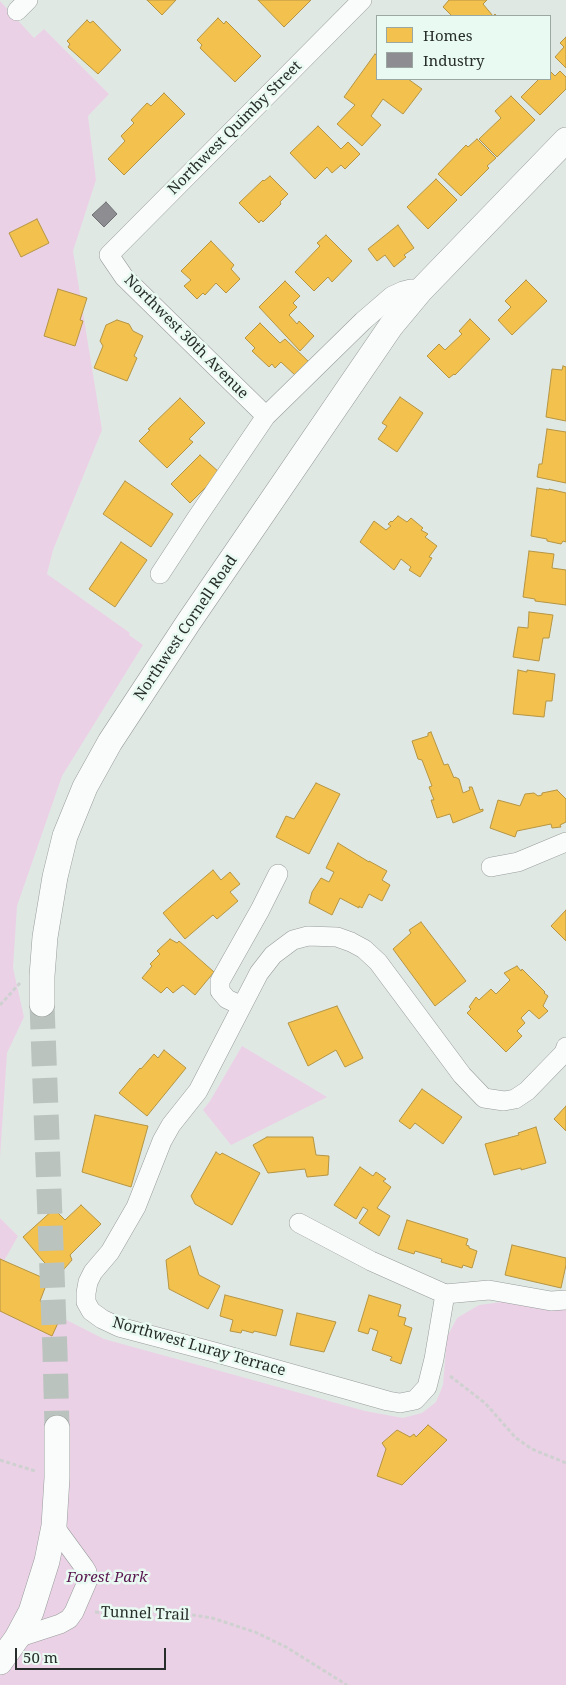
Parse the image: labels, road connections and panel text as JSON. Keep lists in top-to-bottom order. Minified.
{"streets":{"main road":["Northwest Cornell Road"],"street":["Northwest Quimby Street","Northwest 30th Avenue","Northwest Luray Terrace"],"path":["Tunnel Trail"]},"crossings":[["Northwest Quimby Street","Northwest 30th Avenue"]],"parks":["Forest Park"],"legend":["Homes","Industry"],"scale_bar":"50 m"}
